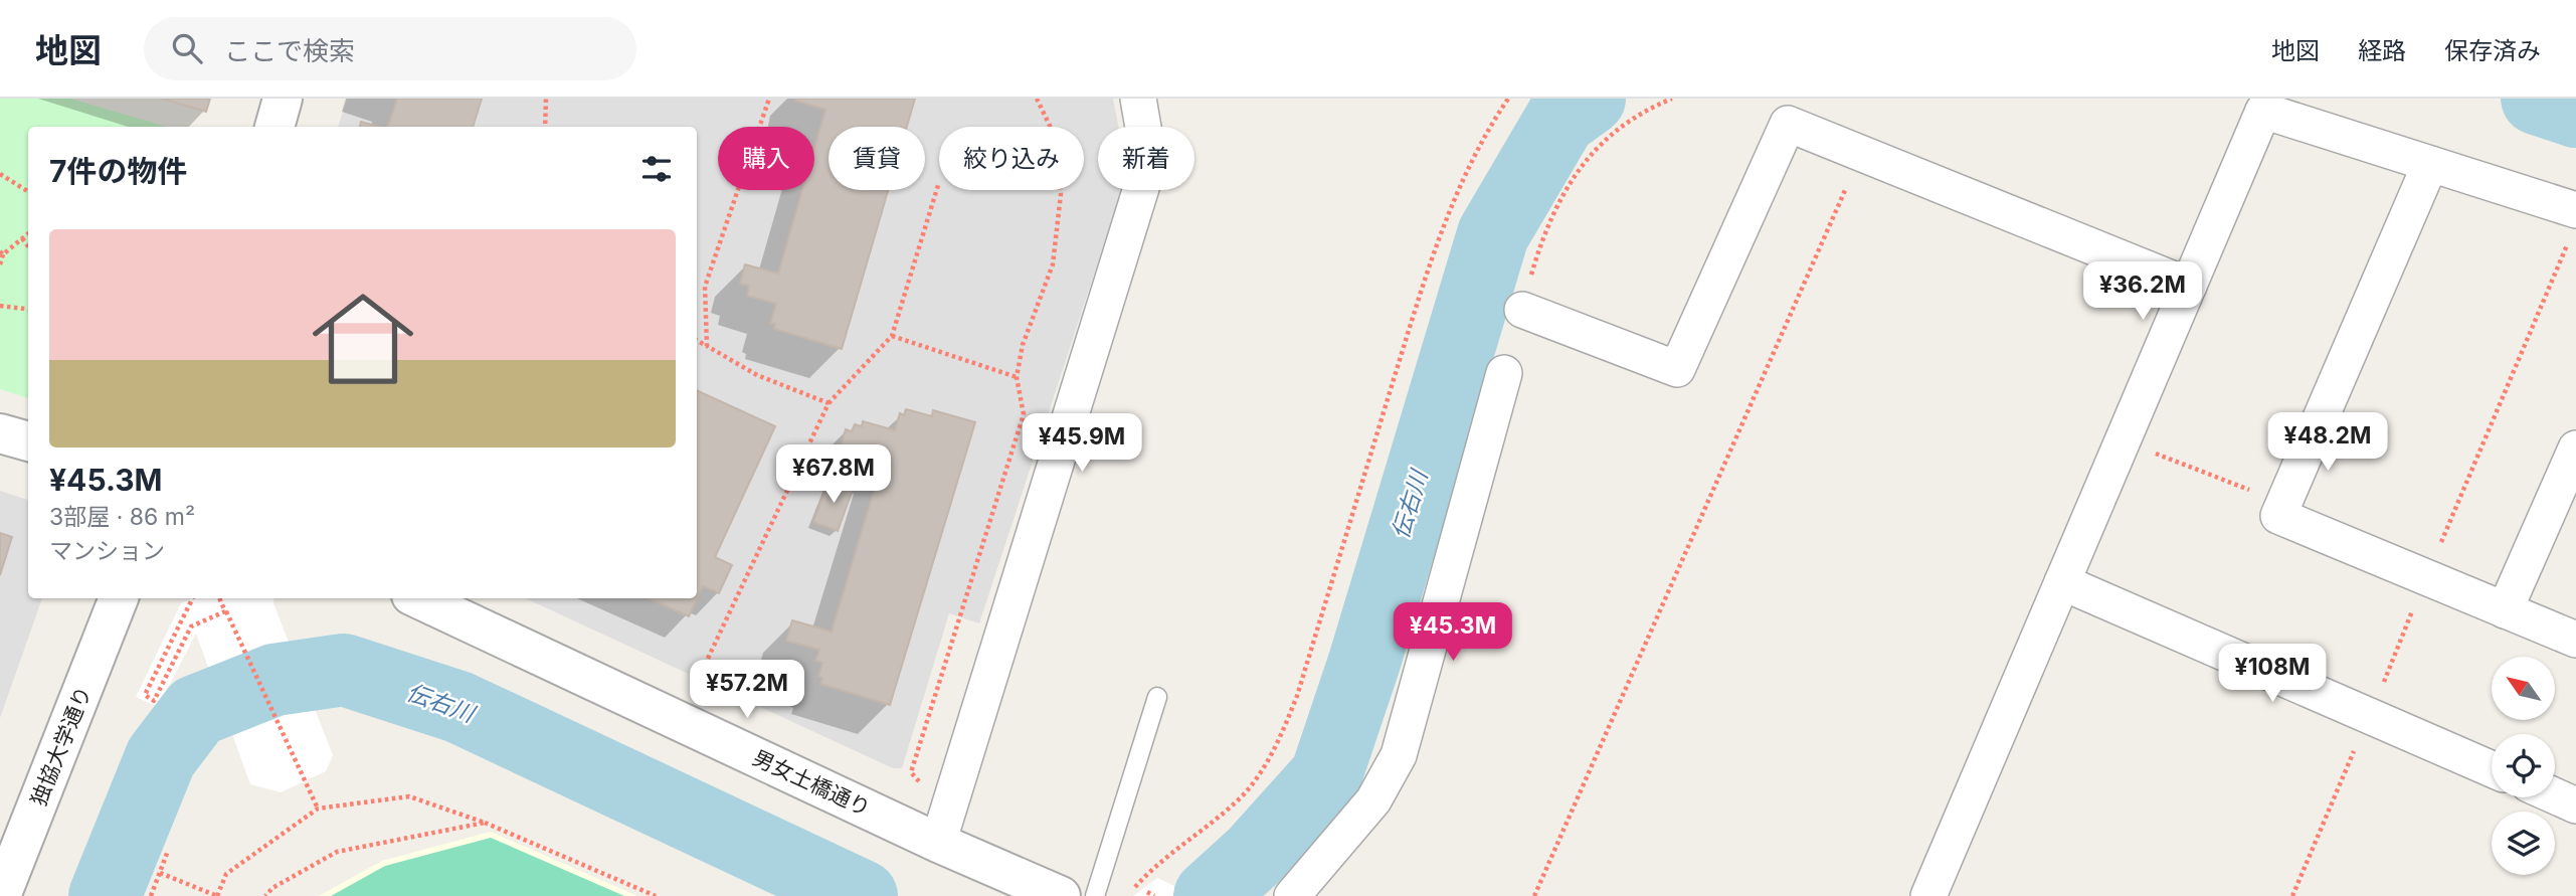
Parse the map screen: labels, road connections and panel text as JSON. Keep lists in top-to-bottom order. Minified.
{"streets":{"street":["独協大学通り","男女土橋通り"]},"water":["伝右川"],"north":"top left","page":{"header":"地図","search":"ここで検索","nav":["地図","経路","保存済み"],"chip":["購入","賃貸","絞り込み","新着"],"heading":"7件の物件","list":[{"name":"¥45.3M","note":"3部屋 · 86 m² · マンション"}],"price":["¥36.2M","¥48.2M","¥45.9M","¥67.8M","¥45.3M","¥108M","¥57.2M"]}}
